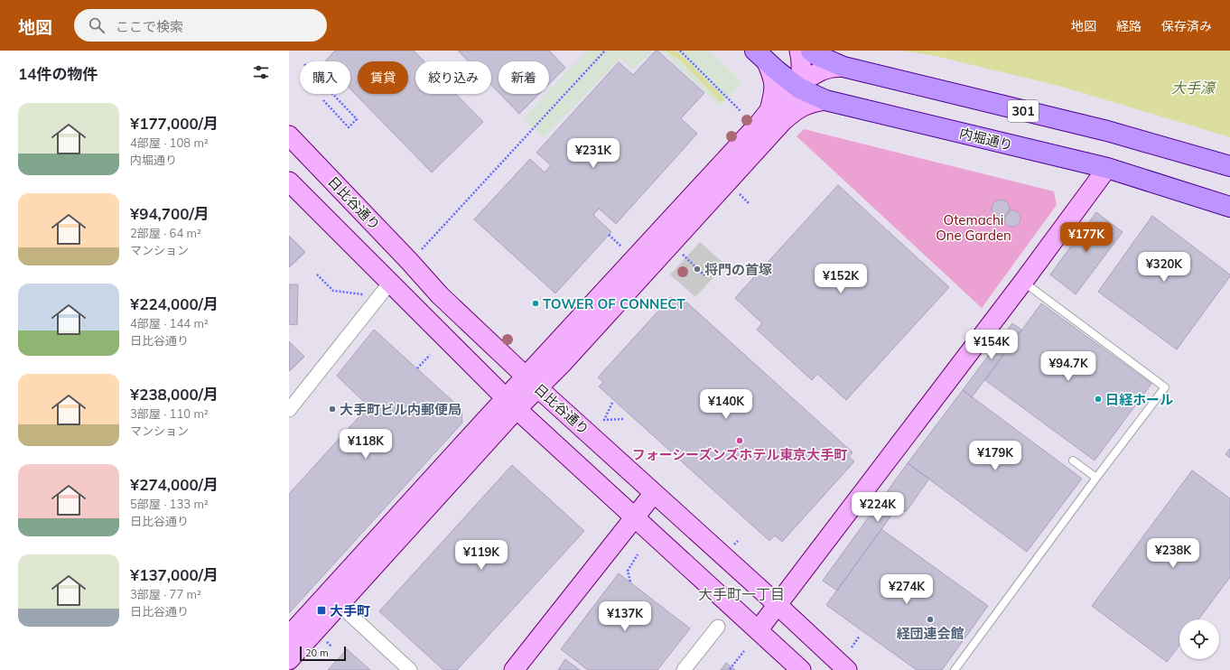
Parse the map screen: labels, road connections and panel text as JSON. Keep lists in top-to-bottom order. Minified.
{"streets":{"main road":["301","内堀通り"],"street":["日比谷通り"]},"districts":["大手町一丁目"],"water":["大手濠"],"parks":["Otemachi One Garden"],"places":{"other":["将門の首塚","TOWER OF CONNECT","日経ホール","大手町ビル内郵便局","フォーシーズンズホテル東京大手町","経団連会館"],"transit":["大手町"]},"scale_bar":"20 m","page":{"header":"地図","search":"ここで検索","nav":["地図","経路","保存済み"],"heading":"14件の物件","chip":["購入","賃貸","絞り込み","新着"],"list":[{"name":"¥177,000/月","note":"4部屋 · 108 m² · 内堀通り"},{"name":"¥94,700/月","note":"2部屋 · 64 m² · マンション"},{"name":"¥224,000/月","note":"4部屋 · 144 m² · 日比谷通り"},{"name":"¥238,000/月","note":"3部屋 · 110 m² · マンション"},{"name":"¥274,000/月","note":"5部屋 · 133 m² · 日比谷通り"},{"name":"¥137,000/月","note":"3部屋 · 77 m² · 日比谷通り"}],"price":["¥231K","¥177K","¥320K","¥152K","¥154K","¥94.7K","¥140K","¥118K","¥179K","¥224K","¥238K","¥119K","¥274K","¥137K"],"scale":"20 m"}}
